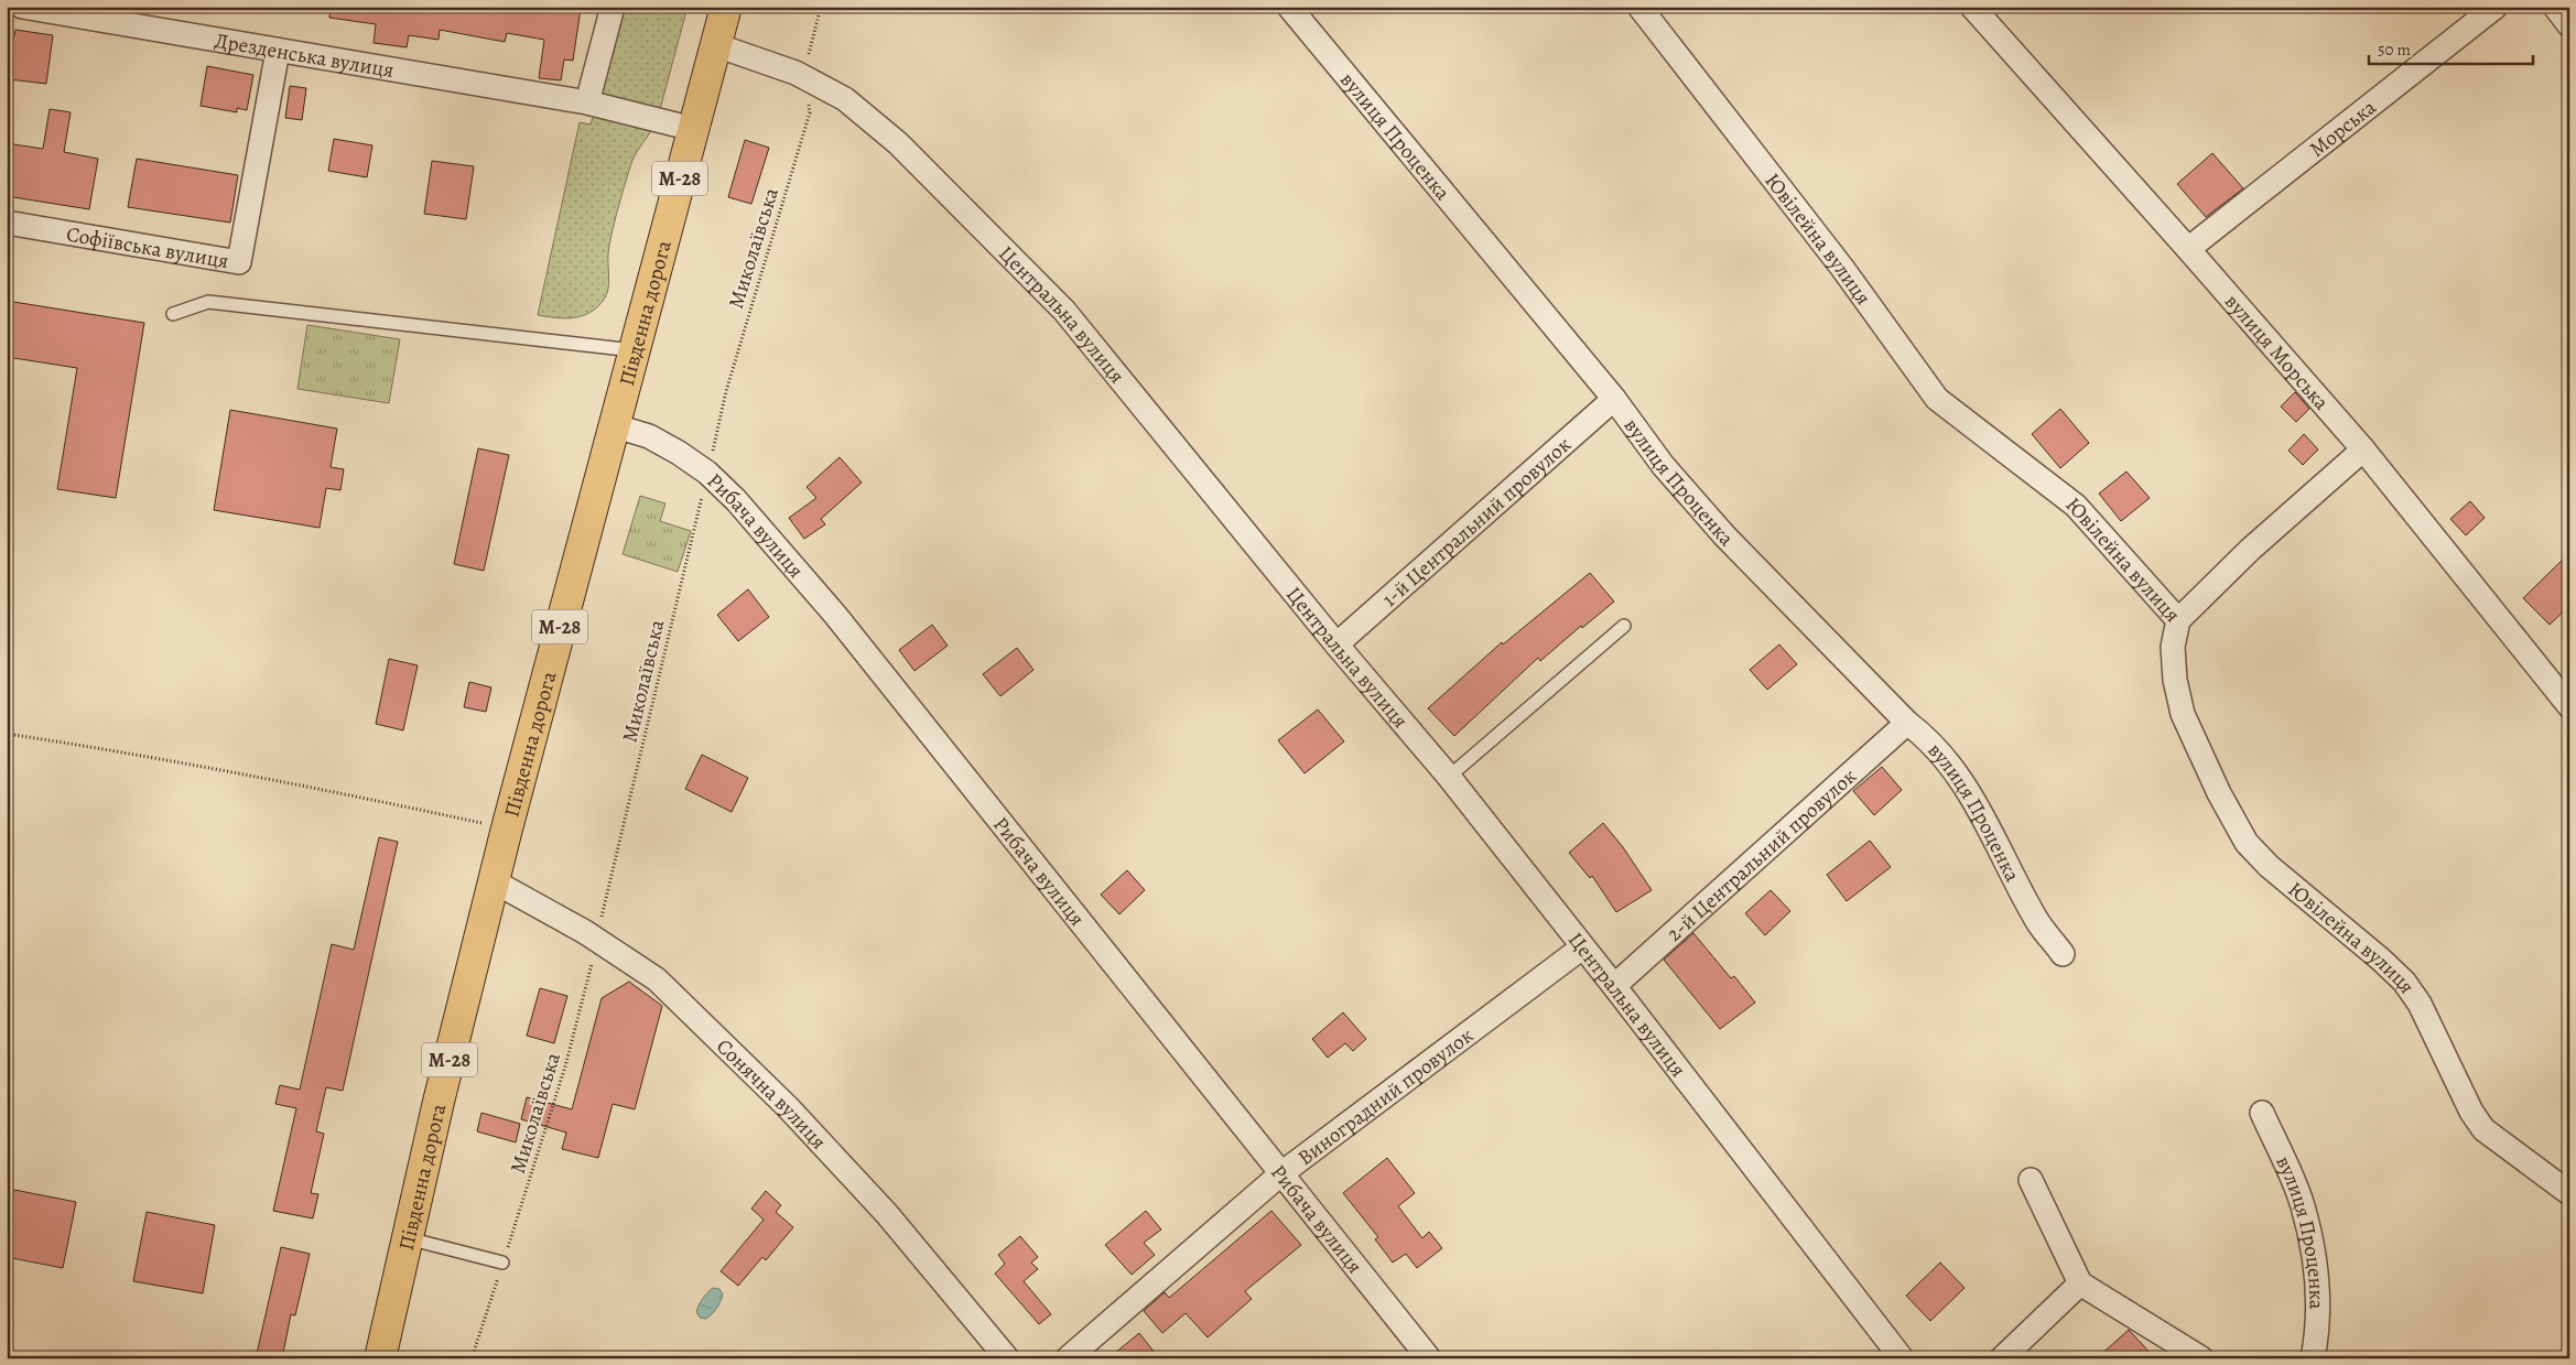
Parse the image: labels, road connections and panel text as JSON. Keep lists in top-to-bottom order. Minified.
{"streets":{"highway":["М-28","Південна дорога"],"street":["Дрезденська вулиця","Морська","вулиця Проценка","Ювілейна вулиця","Софіївська вулиця","Центральна вулиця","вулиця Морська","1-й Центральний провулок","Рибача вулиця","2-й Центральний провулок","Сонячна вулиця","Виноградний провулок"],"path":["Миколаївська"]},"crossings":[["Дрезденська вулиця","Софіївська вулиця"],["Дрезденська вулиця","Південна дорога"],["Морська","вулиця Морська"],["вулиця Проценка","1-й Центральний провулок"],["вулиця Проценка","2-й Центральний провулок"],["Миколаївська","Центральна вулиця"],["Миколаївська","Рибача вулиця"],["Миколаївська","Сонячна вулиця"],["Південна дорога","Центральна вулиця"],["Південна дорога","Рибача вулиця"],["Південна дорога","Сонячна вулиця"],["Центральна вулиця","1-й Центральний провулок"],["Центральна вулиця","2-й Центральний провулок"],["Центральна вулиця","Виноградний провулок"],["Рибача вулиця","Виноградний провулок"]],"scale_bar":"50 m"}
